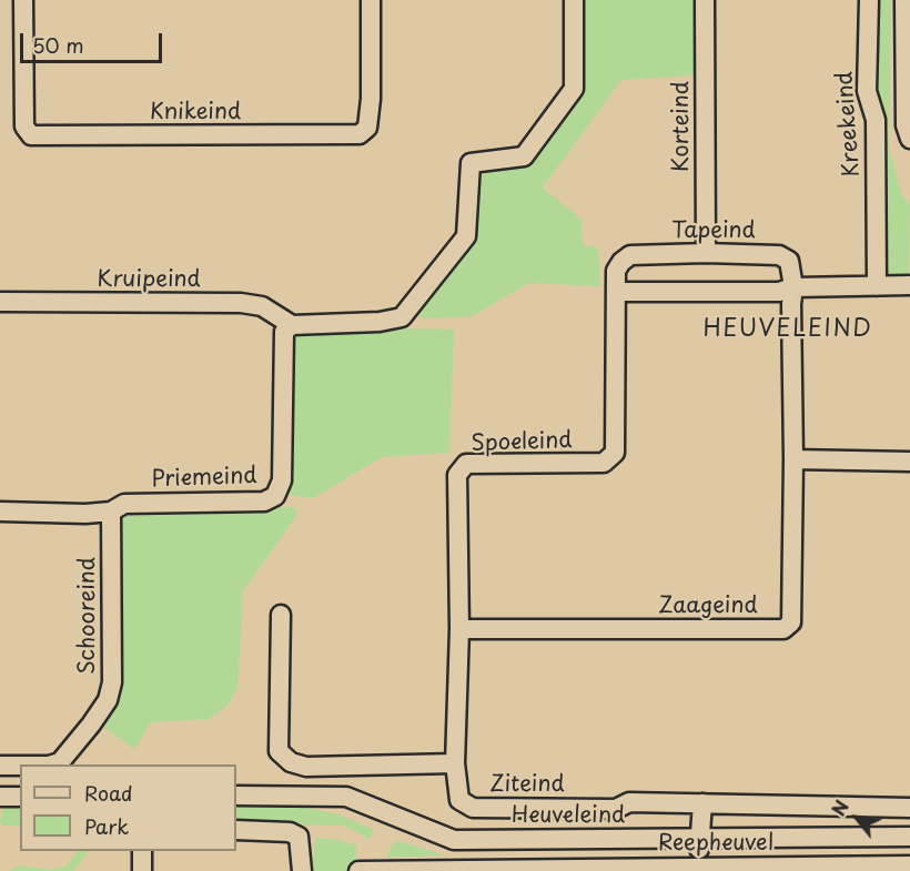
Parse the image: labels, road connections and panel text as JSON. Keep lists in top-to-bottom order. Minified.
{"streets":{"street":["Knikeind","Kreekeind","Korteind","Tapeind","Kruipeind","Spoeleind","Priemeind","Zaageind","Schooreind","Ziteind","Heuveleind","Reepheuvel"]},"crossings":[["Korteind","Tapeind"],["Tapeind","Spoeleind"],["Tapeind","Zaageind"],["Kruipeind","Priemeind"],["Spoeleind","Zaageind"],["Spoeleind","Ziteind"],["Priemeind","Schooreind"]],"districts":["HEUVELEIND"],"legend":["Road","Park"],"scale_bar":"50 m","north":"top left"}
